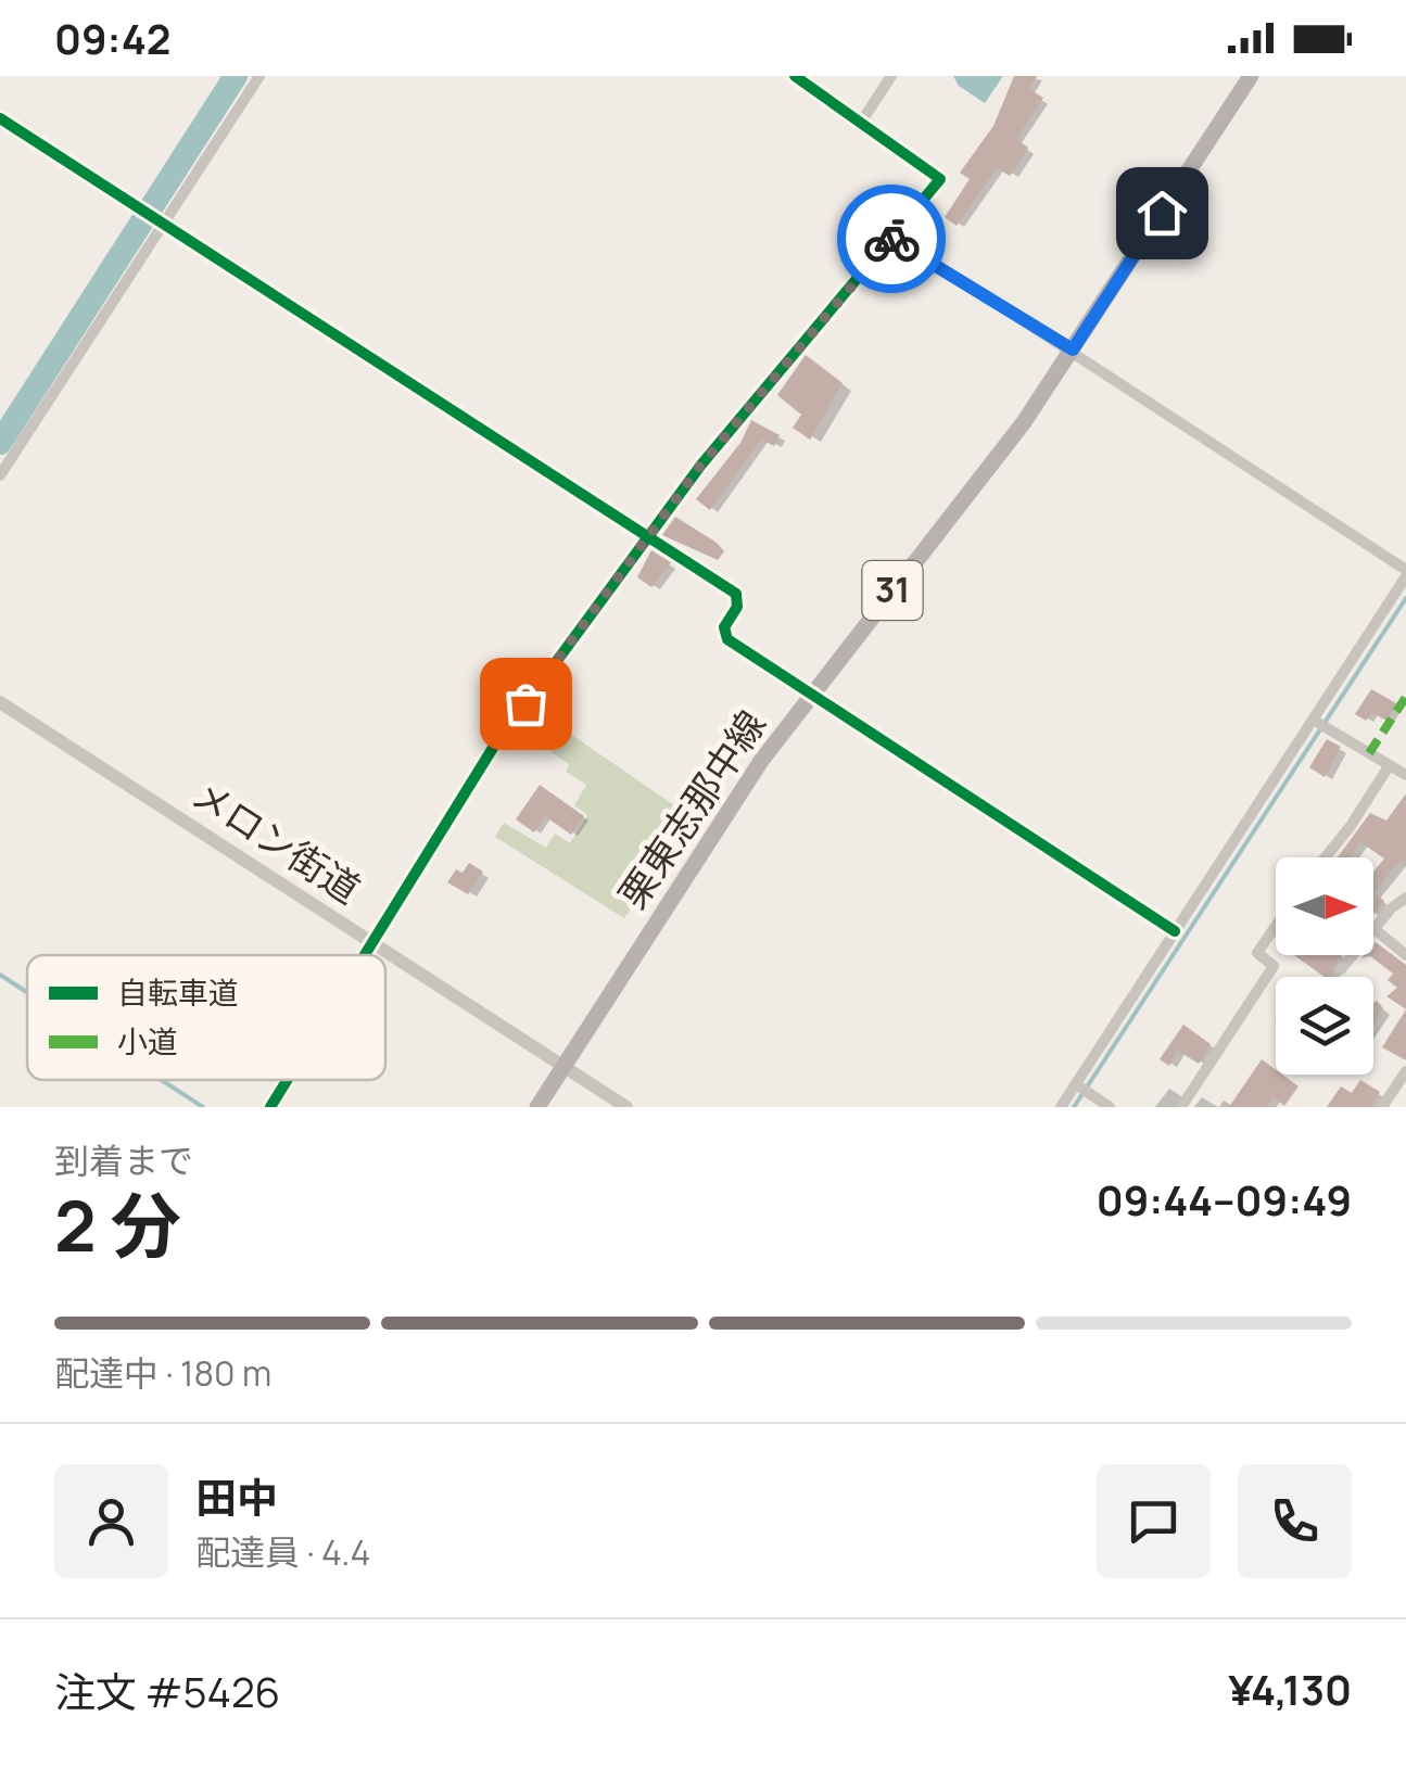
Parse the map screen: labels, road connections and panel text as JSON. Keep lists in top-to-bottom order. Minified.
{"streets":{"main road":["31","栗東志那中線"],"street":["メロン街道"]},"crossings":[["栗東志那中線","メロン街道"]],"legend":["自転車道","小道"],"north":"right","page":{"status":"09:42","heading":["2 分","到着まで","09:44–09:49"],"panel":["田中","配達員 · 4.4","注文 #5426","¥4,130"],"bar":"配達中 · 180 m"}}
